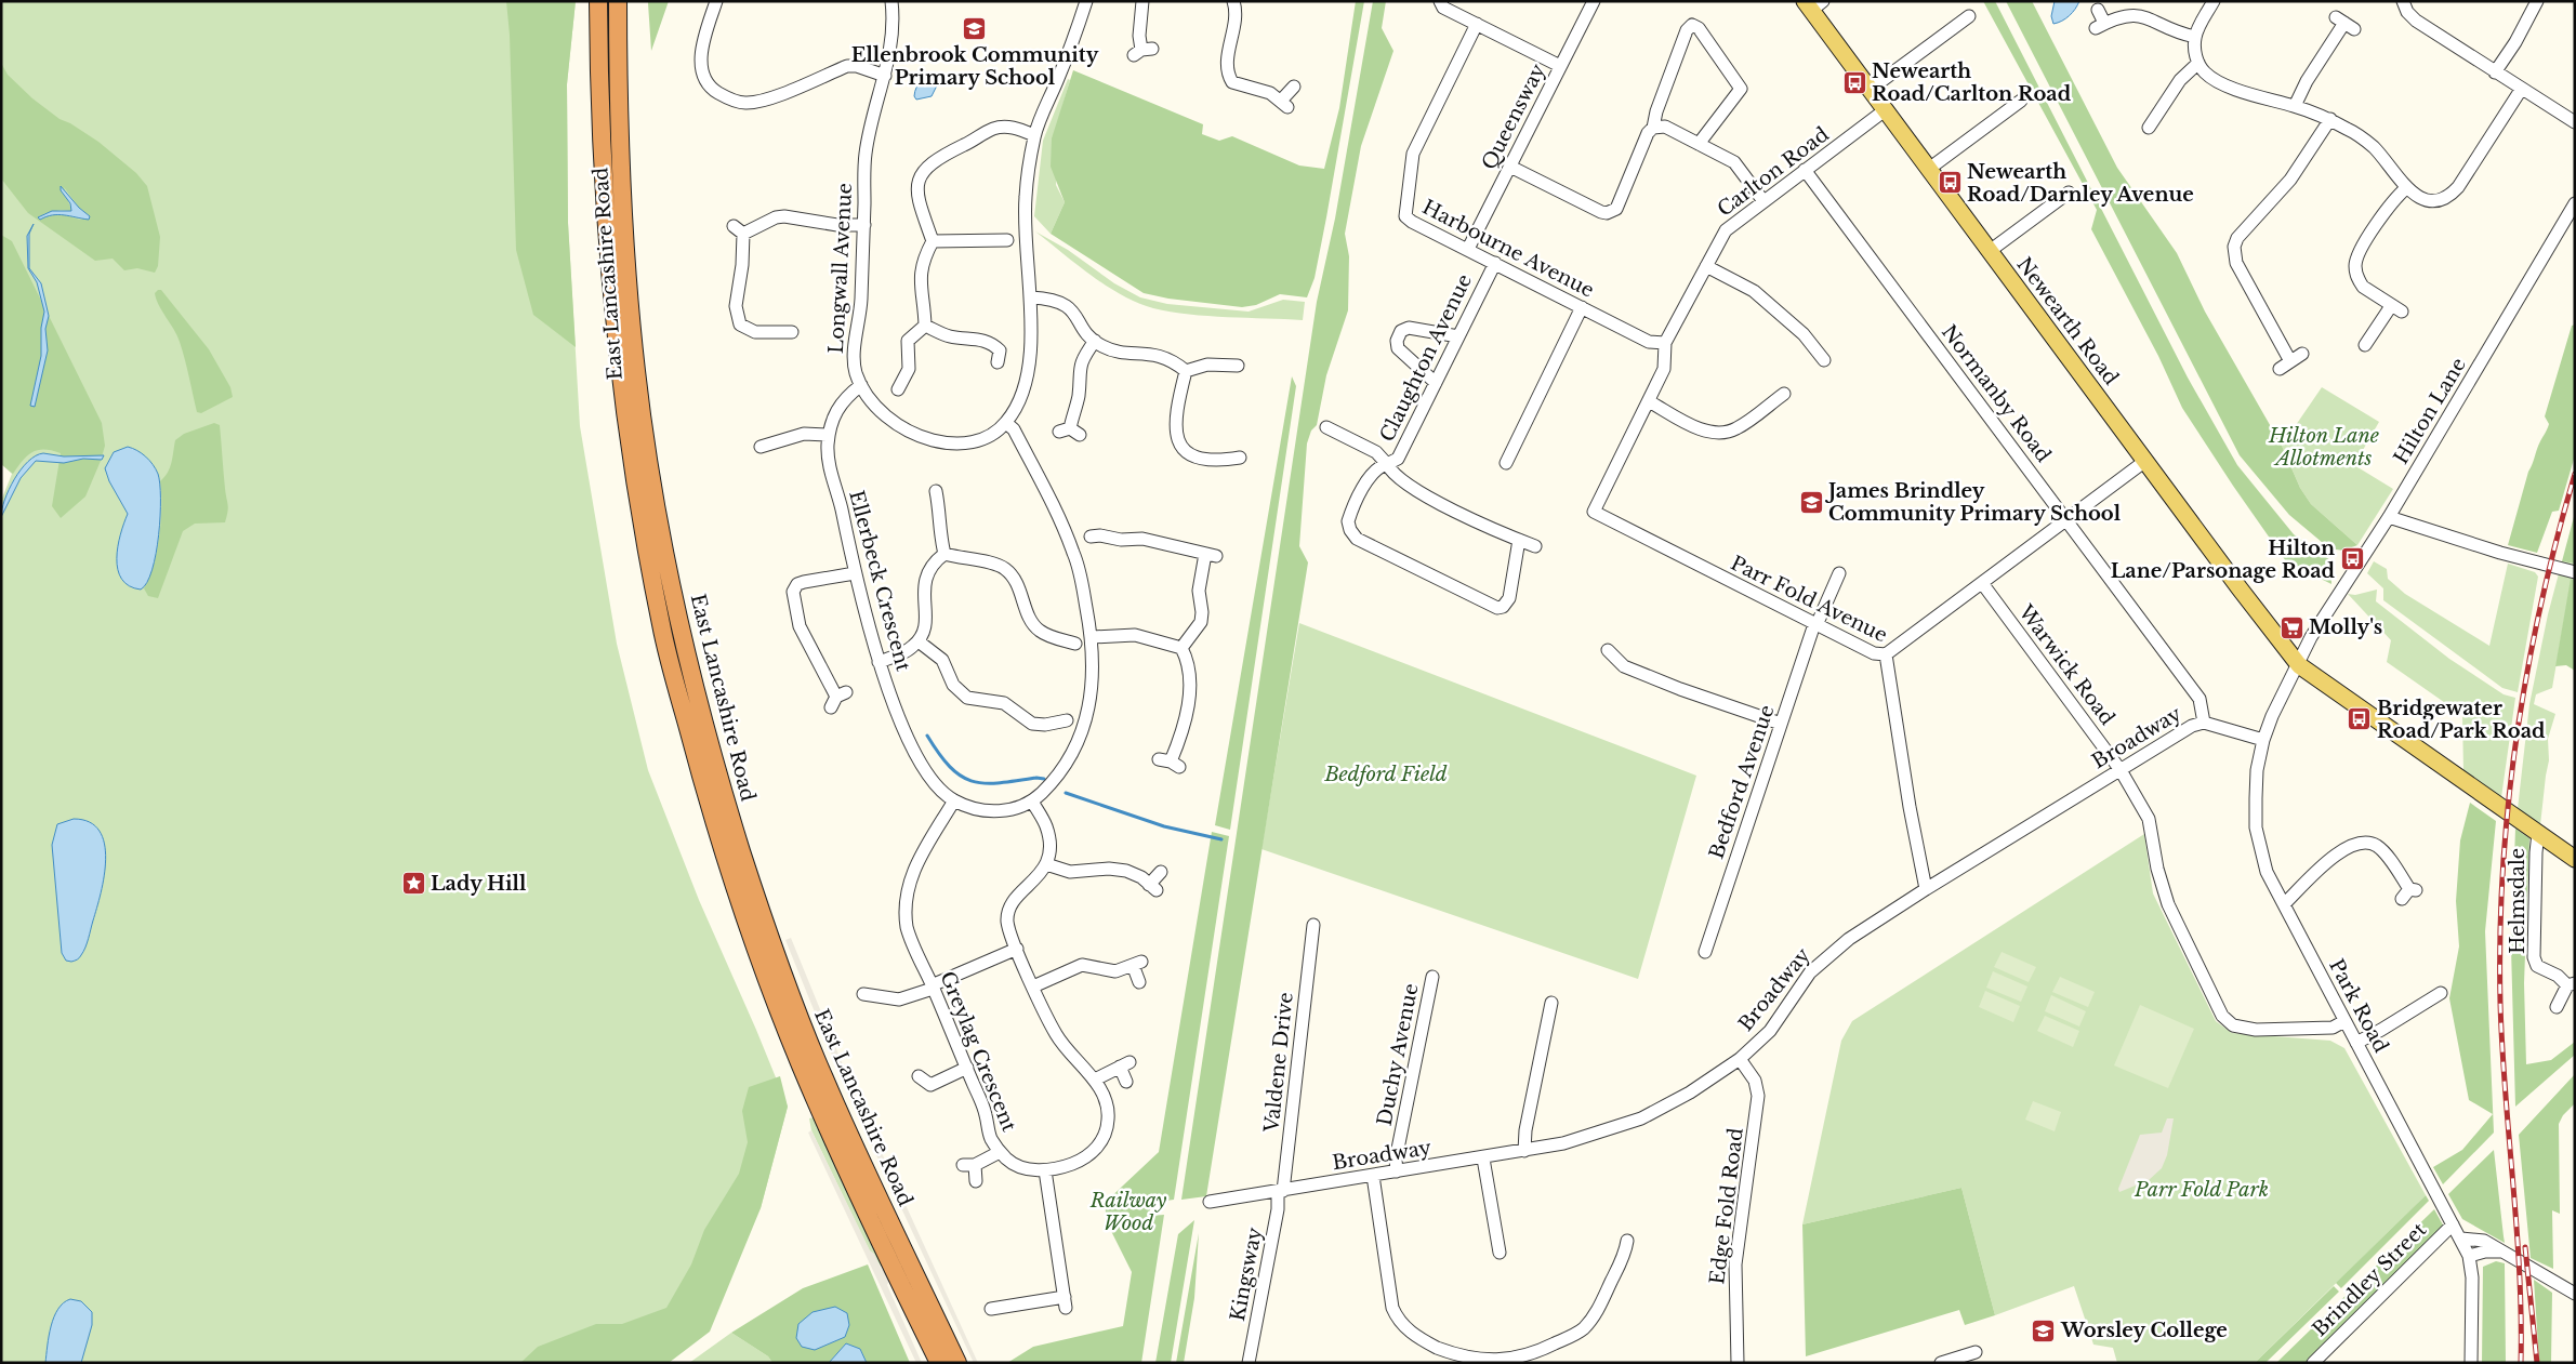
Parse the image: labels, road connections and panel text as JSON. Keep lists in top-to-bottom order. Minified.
{"streets":{"highway":["East Lancashire Road"],"main road":["Newearth Road"],"street":["Queensway","Carlton Road","Harbourne Avenue","Longwall Avenue","Claughton Avenue","Normanby Road","Hilton Lane","Ellerbeck Crescent","Parr Fold Avenue","Warwick Road","Broadway","Bedford Avenue","Helmsdale","Park Road","Greylag Crescent","Duchy Avenue","Valdene Drive","Edge Fold Road","Kingsway","Brindley Street"]},"crossings":[["Queensway","Harbourne Avenue"],["Carlton Road","Harbourne Avenue"],["Carlton Road","Newearth Road"],["Carlton Road","Normanby Road"],["Carlton Road","Parr Fold Avenue"],["Harbourne Avenue","Claughton Avenue"],["Longwall Avenue","Ellerbeck Crescent"],["Newearth Road","Hilton Lane"],["Newearth Road","Helmsdale"],["Newearth Road","Park Road"],["Normanby Road","Broadway"],["Hilton Lane","Park Road"],["Ellerbeck Crescent","Greylag Crescent"],["Parr Fold Avenue","Broadway"],["Parr Fold Avenue","Bedford Avenue"],["Warwick Road","Broadway"],["Warwick Road","Park Road"],["Broadway","Park Road"],["Broadway","Duchy Avenue"],["Broadway","Valdene Drive"],["Broadway","Edge Fold Road"],["Broadway","Kingsway"],["Park Road","Brindley Street"],["Valdene Drive","Kingsway"]],"parks":["Hilton Lane Allotments","Bedford Field","Parr Fold Park","Railway Wood"],"places":{"school or university":["Ellenbrook Community Primary School","James Brindley Community Primary School","Worsley College"],"bus stop":["Newearth Road/Carlton Road","Newearth Road/Darnley Avenue","Hilton Lane/Parsonage Road","Bridgewater Road/Park Road"],"supermarket":["Molly's"],"place":["Lady Hill"]}}
